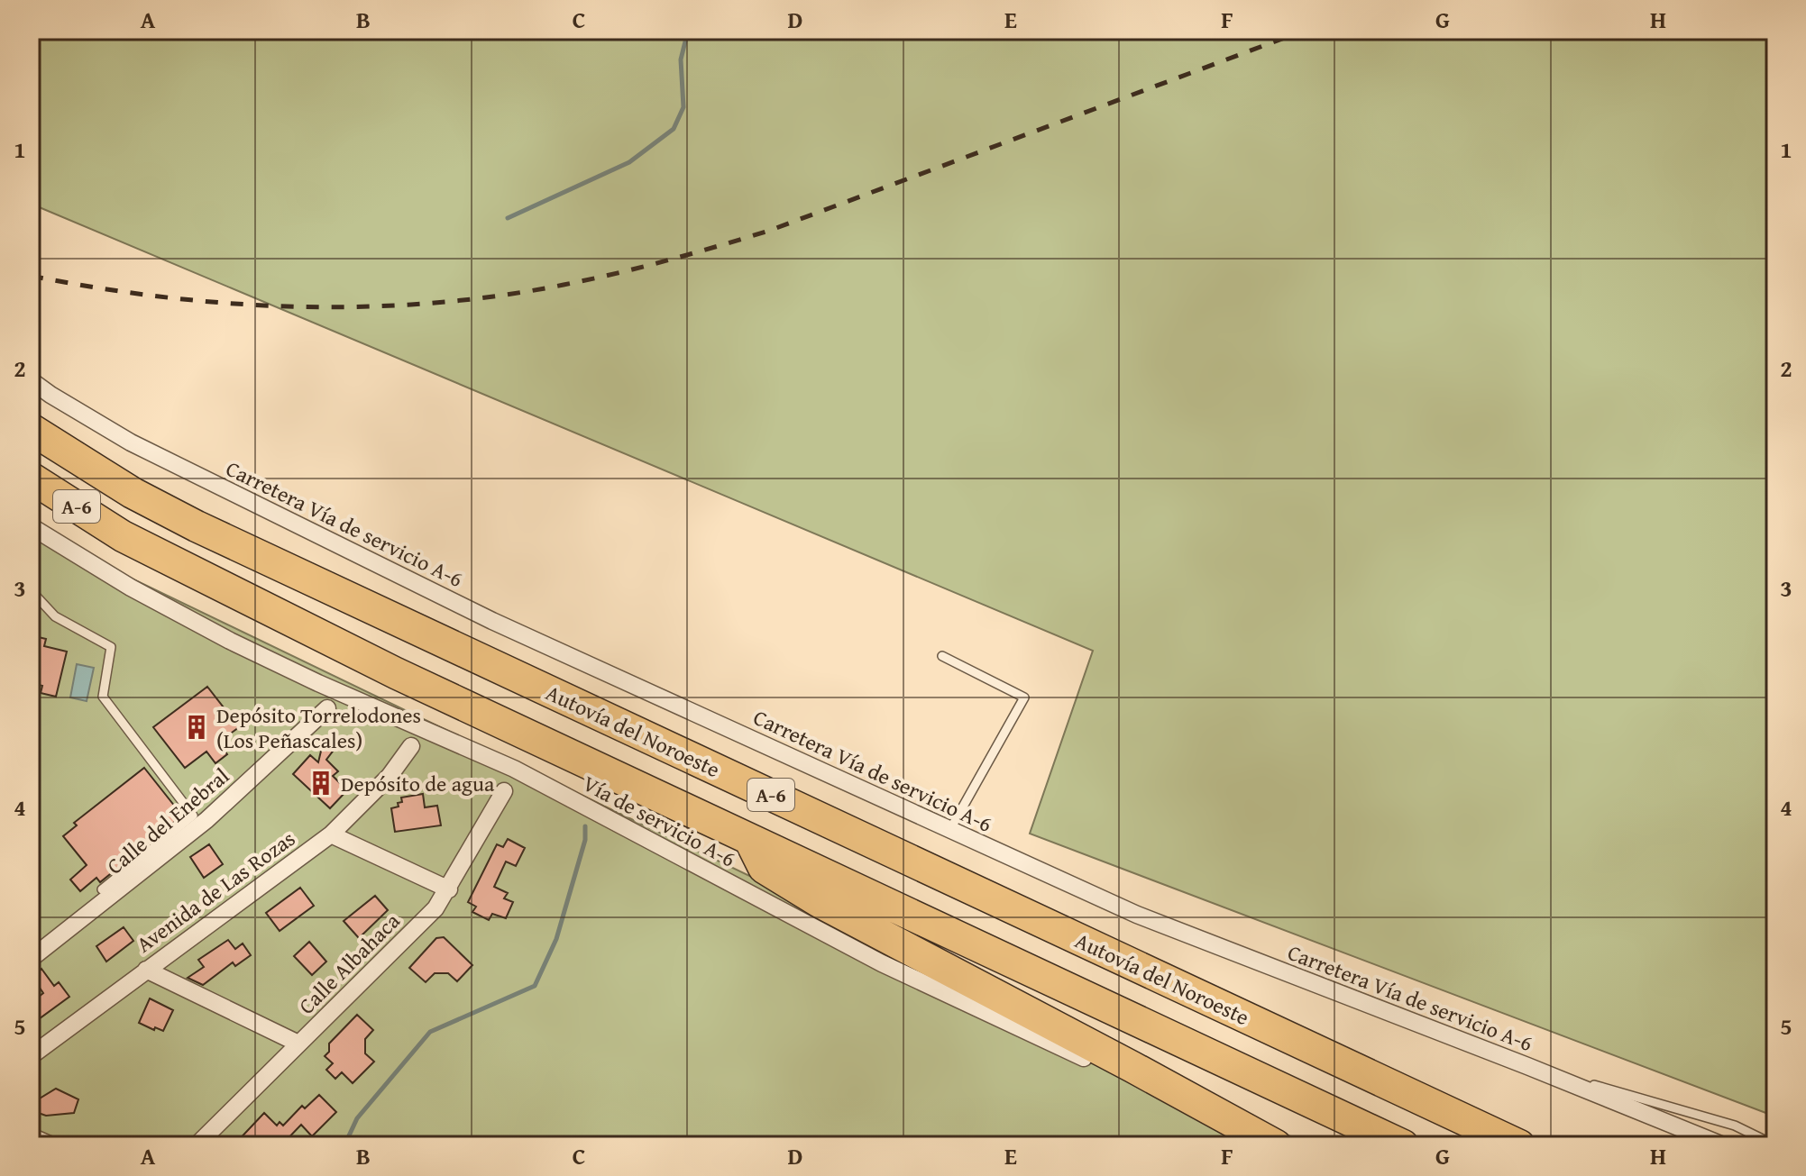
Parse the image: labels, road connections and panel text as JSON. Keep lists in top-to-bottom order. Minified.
{"streets":{"highway":["A-6","Autovía del Noroeste"],"street":["Carretera Vía de servicio A-6","Calle del Enebral","Vía de servicio A-6","Avenida de Las Rozas","Calle Albahaca"]},"places":{"building":["Depósito Torrelodones (Los Peñascales)","Depósito de agua"]},"grid":{"columns":["A","B","C","D","E","F","G","H"],"rows":["1","2","3","4","5"]}}
